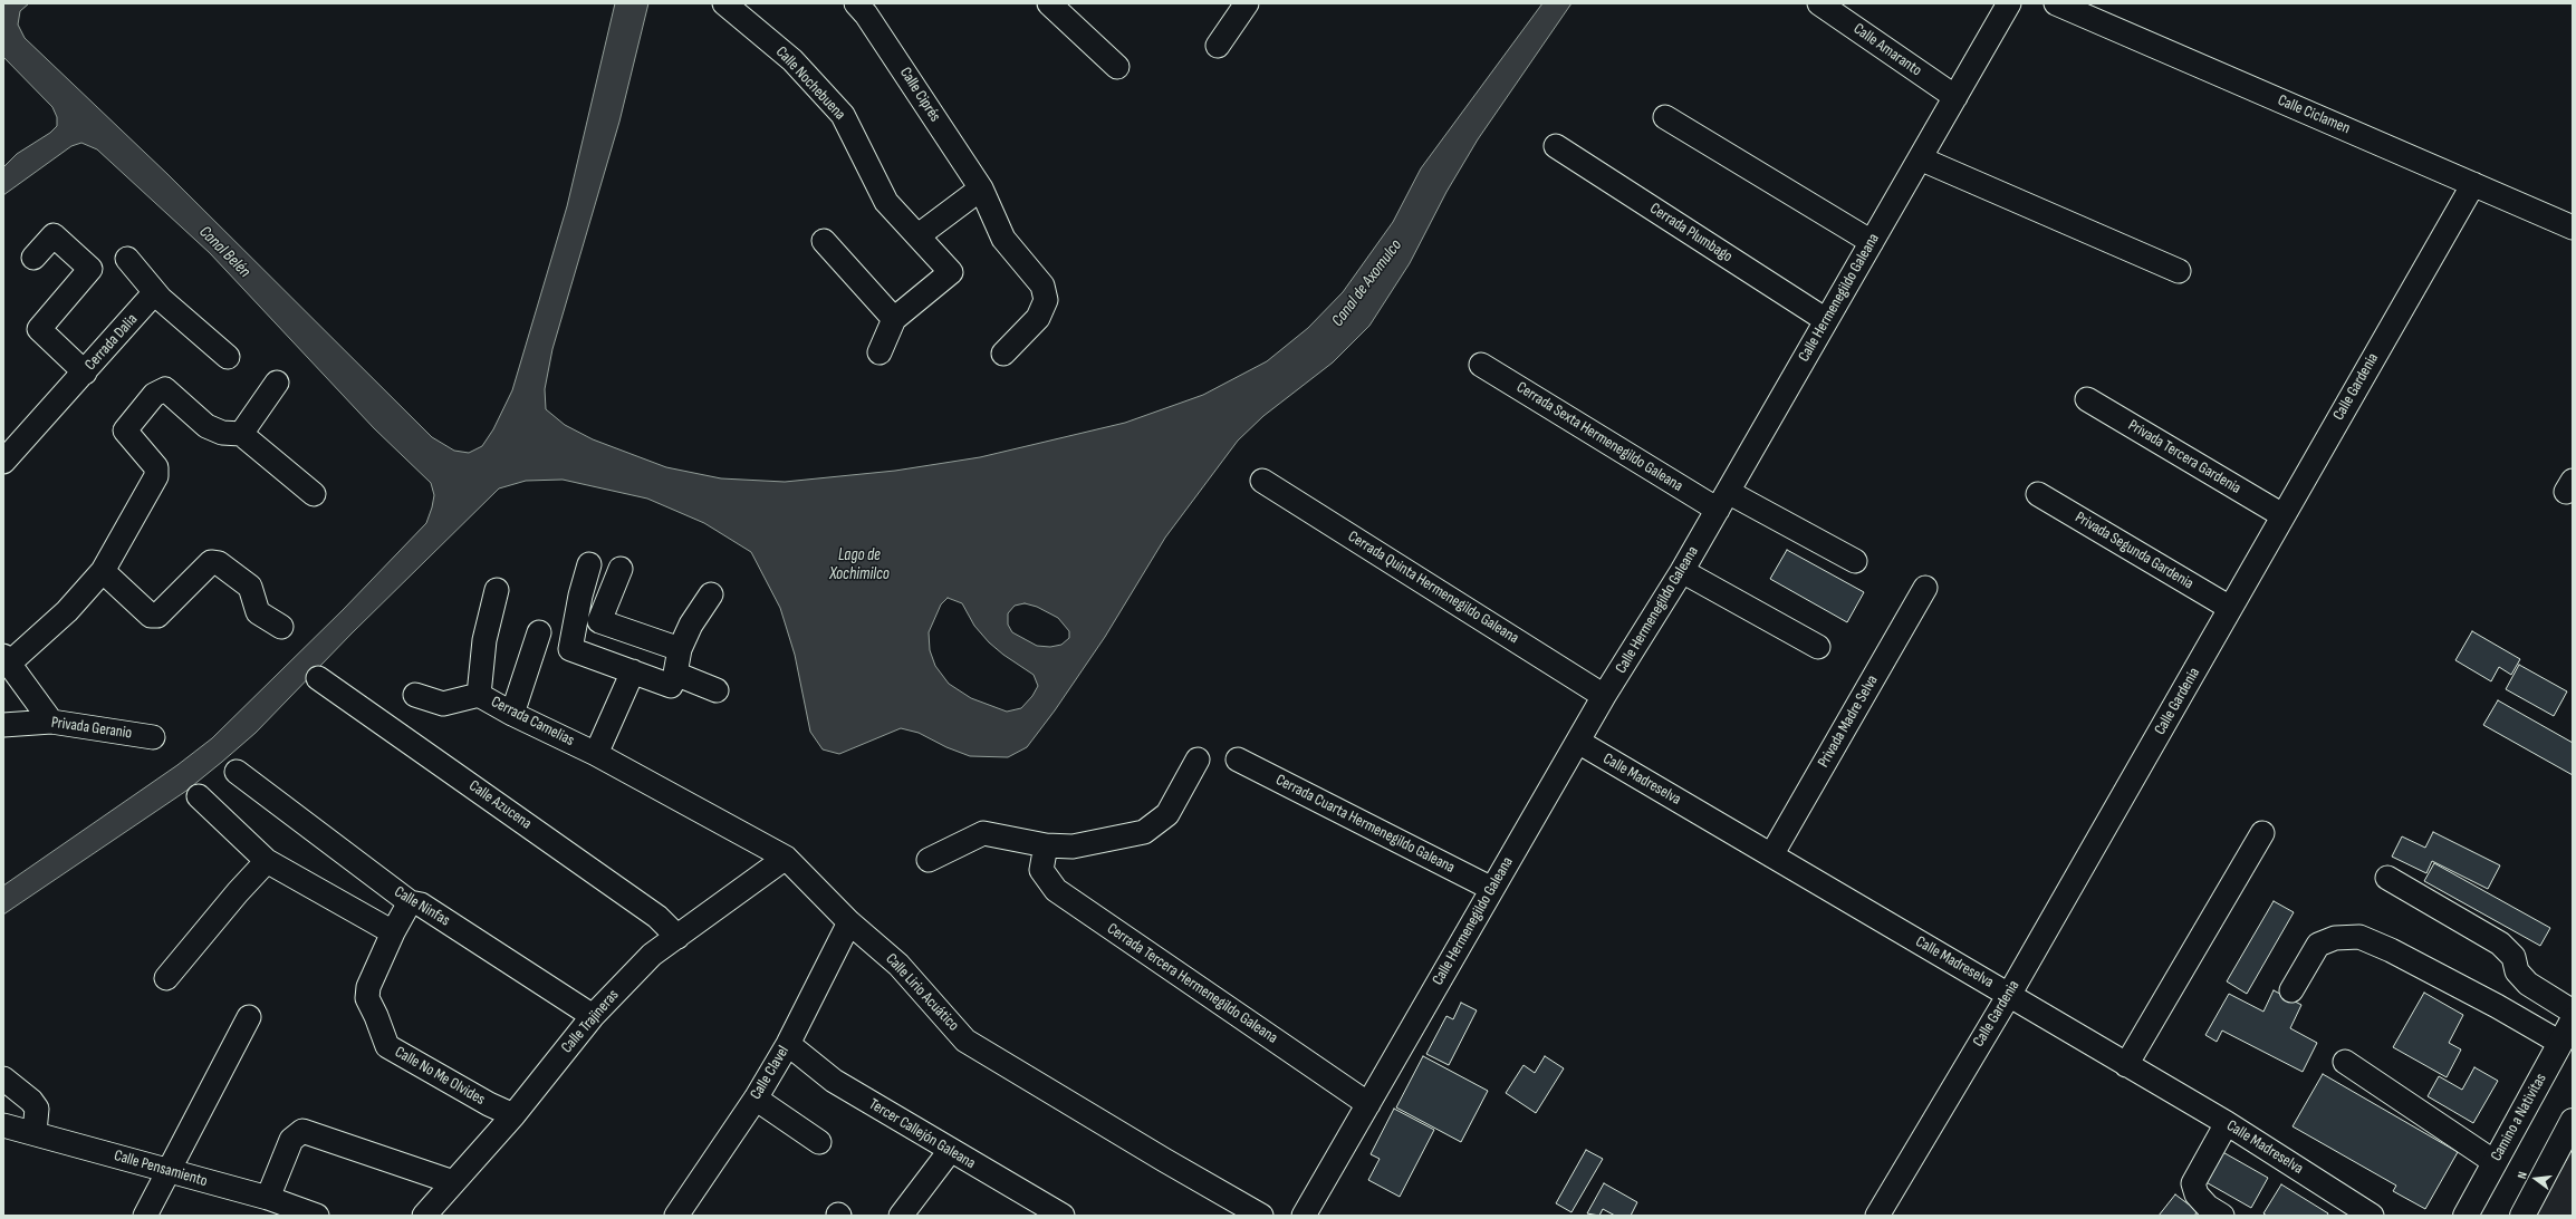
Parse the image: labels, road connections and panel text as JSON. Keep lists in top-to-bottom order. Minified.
{"streets":{"main road":["Camino a Nativitas"],"street":["Calle Amaranto","Calle Nochebuena","Calle Ciprés","Calle Ciclamen","Cerrada Plumbago","Calle Hermenegildo Galeana","Cerrada Dalia","Calle Gardenia","Cerrada Sexta Hermenegildo Galeana","Privada Tercera Gardenia","Privada Segunda Gardenia","Cerrada Quinta Hermenegildo Galeana","Cerrada Camelias","Privada Madre Selva","Privada Geranio","Calle Madreselva","Calle Azucena","Cerrada Cuarta Hermenegildo Galeana","Calle Ninfas","Cerrada Tercera Hermenegildo Galeana","Calle Lirio Acuático","Calle Trajineras","Calle Clavel","Calle No Me Olvides","Tercer Callejón Galeana","Calle Pensamiento"]},"crossings":[["Calle Amaranto","Calle Hermenegildo Galeana"],["Calle Ciclamen","Calle Gardenia"],["Cerrada Plumbago","Calle Hermenegildo Galeana"],["Calle Hermenegildo Galeana","Cerrada Sexta Hermenegildo Galeana"],["Calle Hermenegildo Galeana","Cerrada Quinta Hermenegildo Galeana"],["Calle Hermenegildo Galeana","Calle Madreselva"],["Calle Hermenegildo Galeana","Cerrada Cuarta Hermenegildo Galeana"],["Calle Hermenegildo Galeana","Cerrada Tercera Hermenegildo Galeana"],["Calle Gardenia","Privada Tercera Gardenia"],["Calle Gardenia","Privada Segunda Gardenia"],["Calle Gardenia","Calle Madreselva"],["Cerrada Camelias","Calle Lirio Acuático"],["Privada Madre Selva","Calle Madreselva"],["Calle Azucena","Calle Trajineras"],["Calle Ninfas","Calle Trajineras"],["Calle Ninfas","Calle No Me Olvides"],["Calle Lirio Acuático","Calle Trajineras"],["Calle Lirio Acuático","Calle Clavel"],["Calle Trajineras","Calle No Me Olvides"],["Calle Clavel","Tercer Callejón Galeana"]],"water":["Canal Belén","Canal de Axomulco","Lago de Xochimilco"],"north":"left"}
